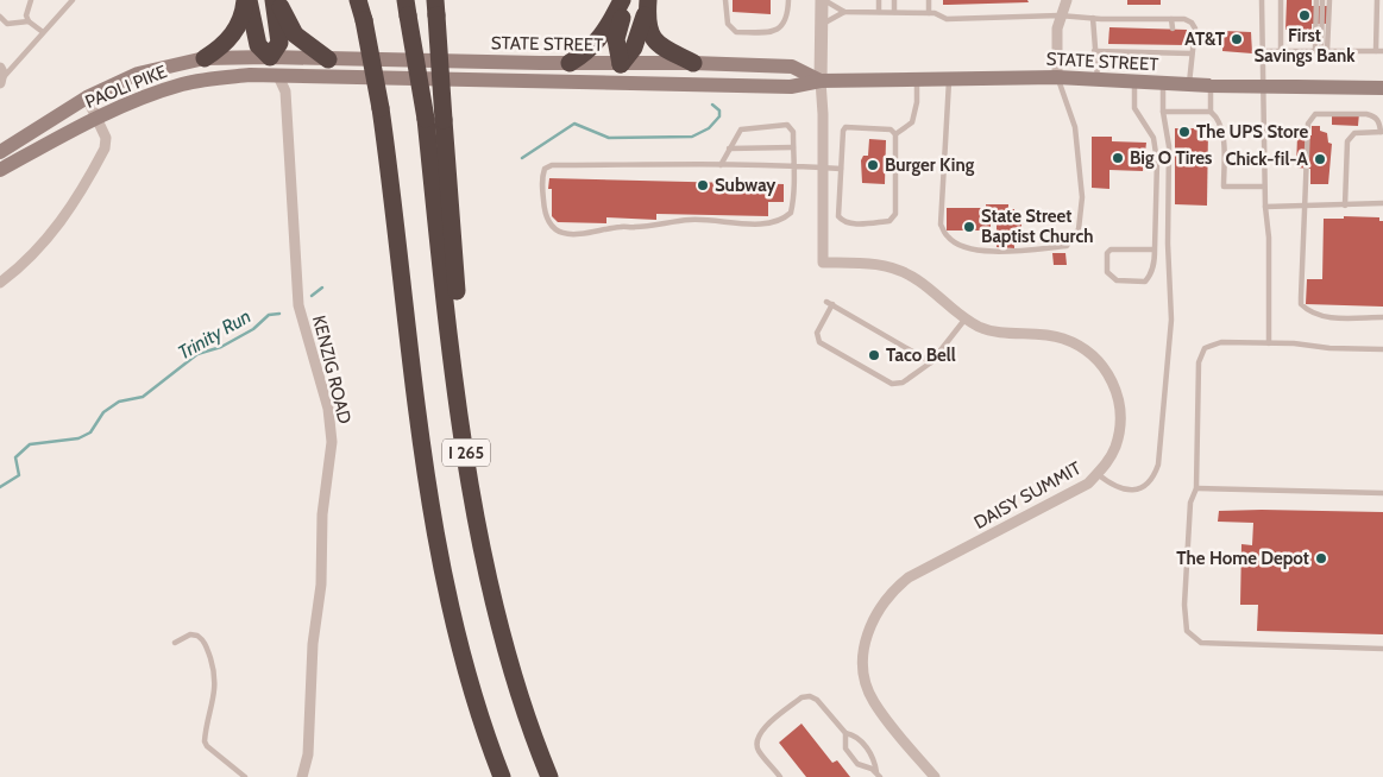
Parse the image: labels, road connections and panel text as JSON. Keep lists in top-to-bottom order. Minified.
{"streets":{"highway":["I 265"],"main road":["STATE STREET","PAOLI PIKE"],"street":["KENZIG ROAD","DAISY SUMMIT"]},"crossings":[["STATE STREET","PAOLI PIKE"],["STATE STREET","KENZIG ROAD"],["PAOLI PIKE","KENZIG ROAD"]],"water":["Trinity Run"],"places":["First Savings Bank","AT&T","The UPS Store","Big O Tires","Chick-fil-A","Burger King","Subway","State Street Baptist Church","Taco Bell","The Home Depot"]}
